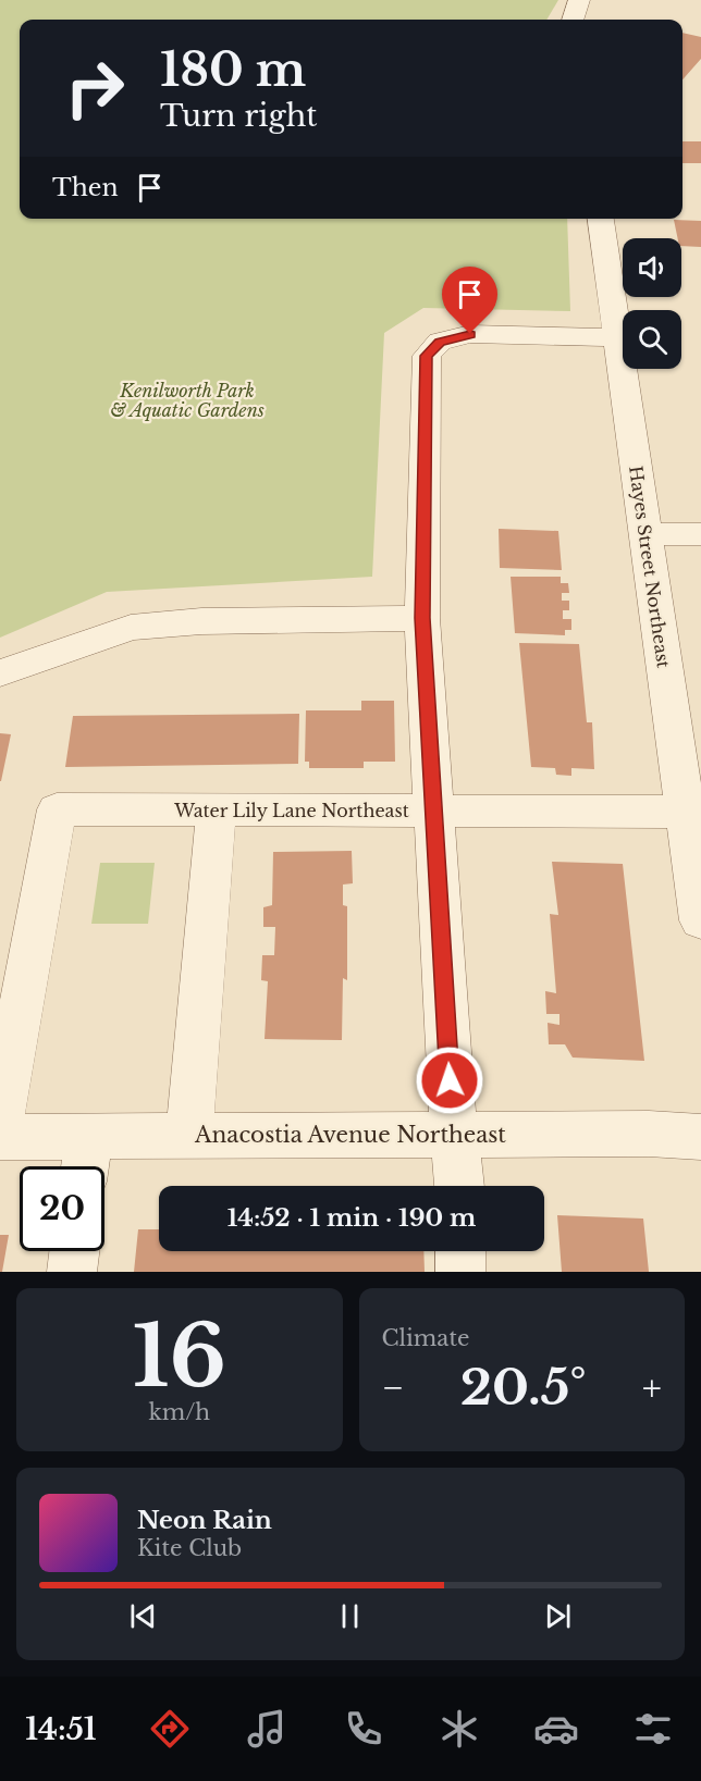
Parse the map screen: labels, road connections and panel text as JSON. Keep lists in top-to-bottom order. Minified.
{"streets":{"street":["Hayes Street Northeast","Water Lily Lane Northeast","Anacostia Avenue Northeast"]},"crossings":[["Hayes Street Northeast","Water Lily Lane Northeast"]],"parks":["Kenilworth Park & Aquatic Gardens"],"page":{"turn":["180 m","Turn right"],"then":"Then","limit":"20","trip":"14:52 · 1 min · 190 m","tile":[["16","km/h"],"Climate"],"heat":["−","20.5°","+"],"song":["Neon Rain","Kite Club"],"tabs":"14:51"}}
